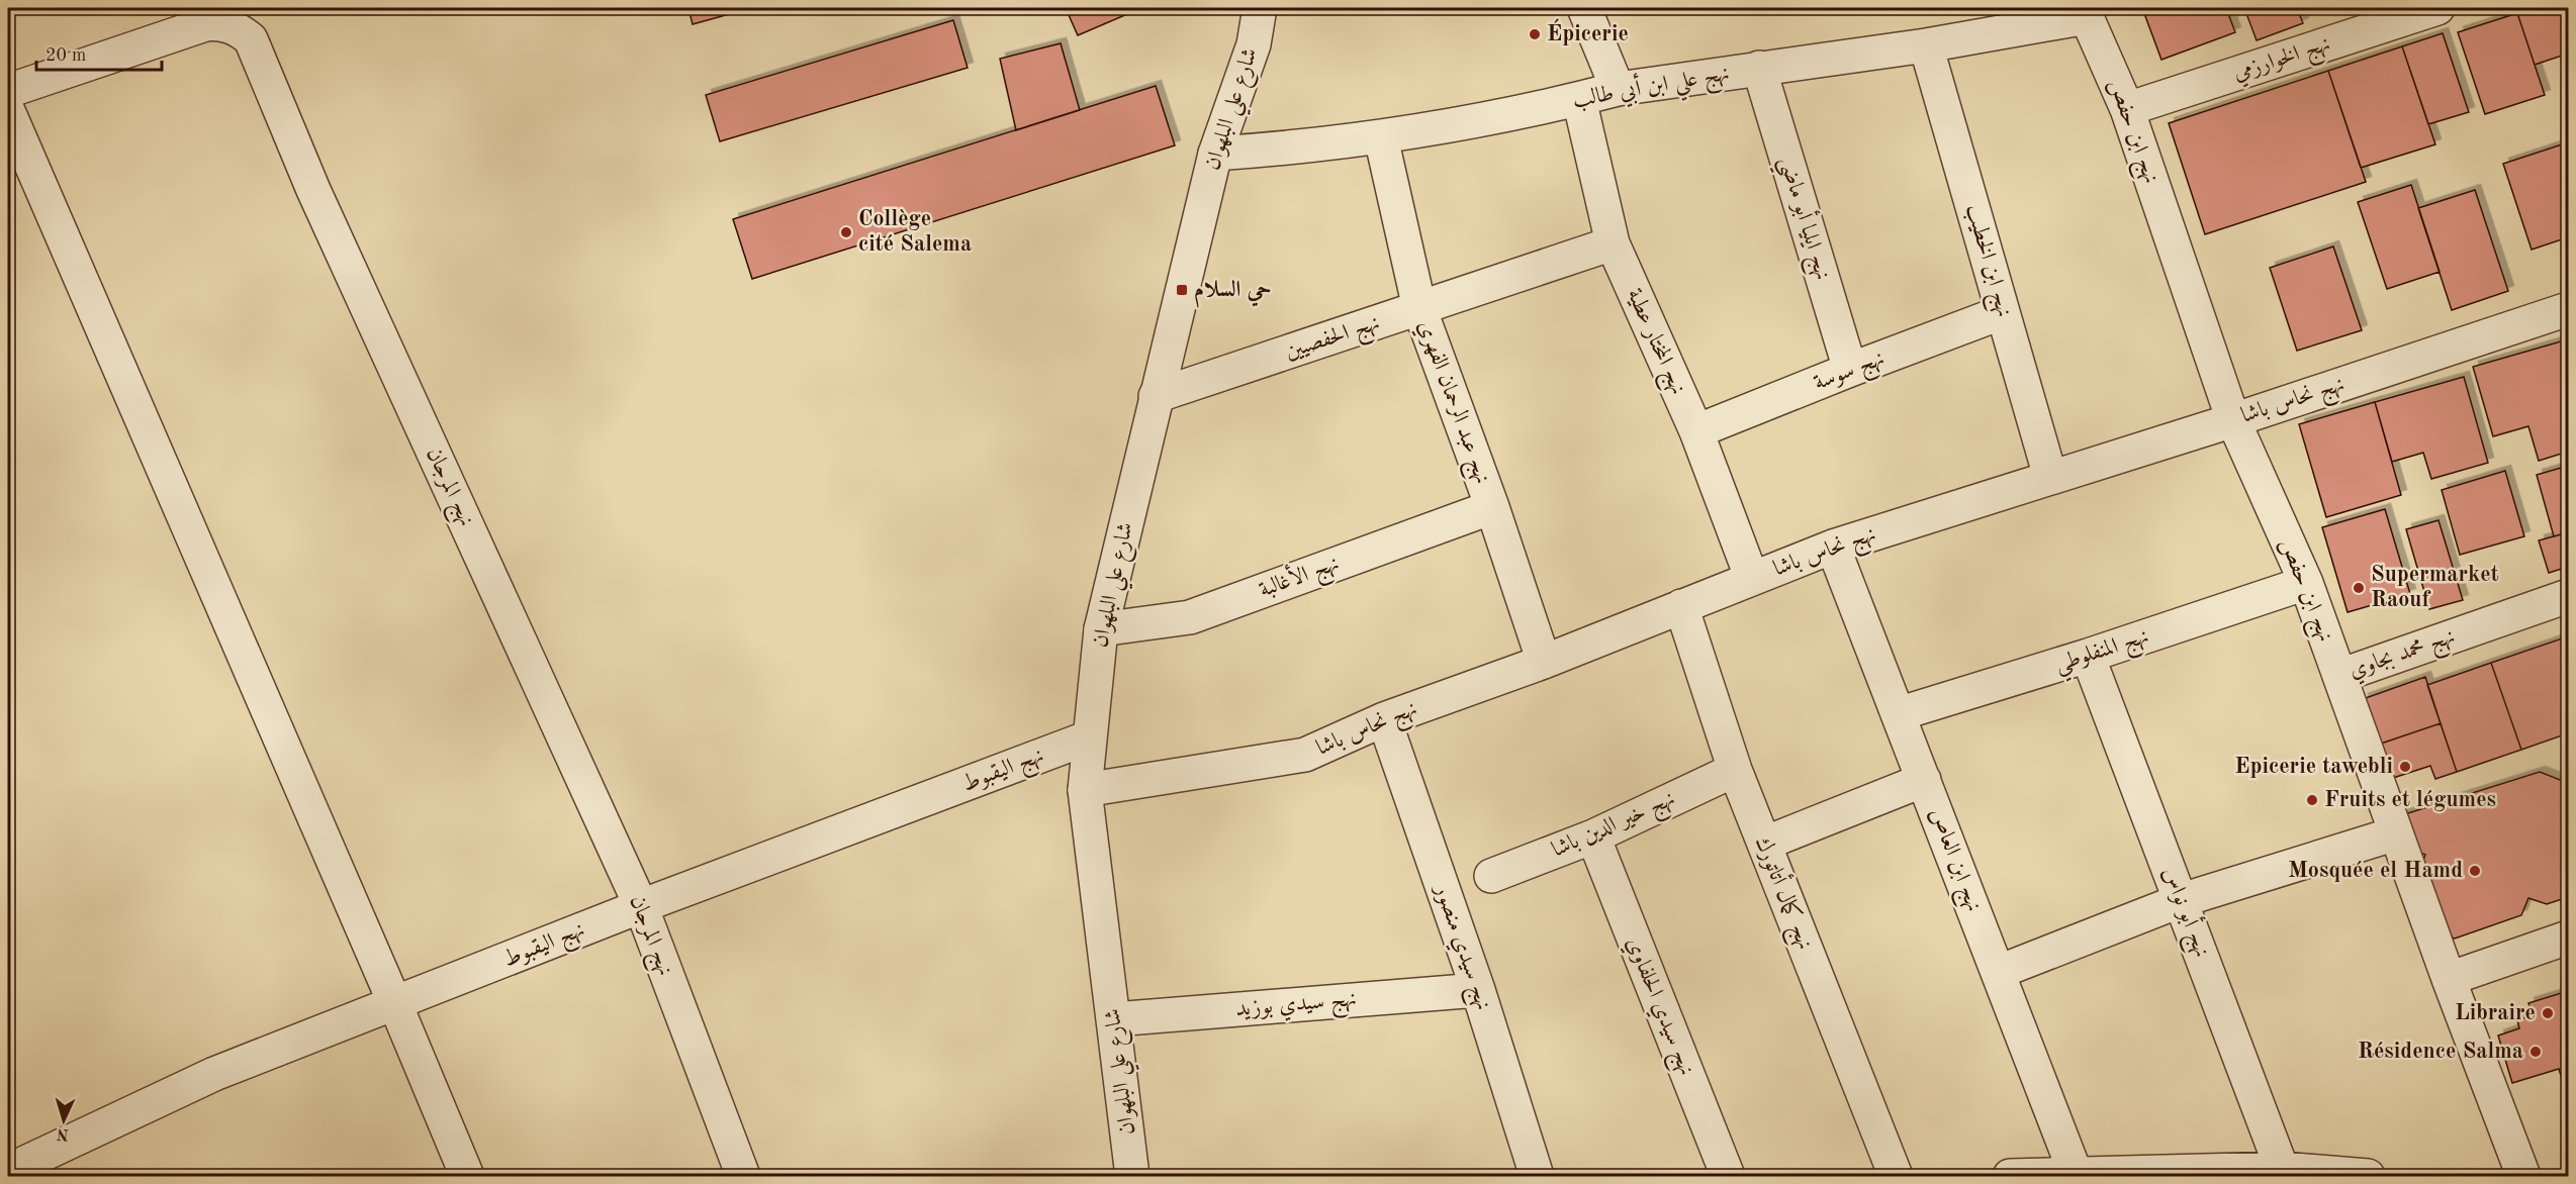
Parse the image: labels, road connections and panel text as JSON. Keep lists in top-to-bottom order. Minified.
{"streets":{"street":["نهج الخوارزمي","نهج علي ابن أبي طالب","شارع علي البلهوان","نهج ابن حفص","نهج ايليا أبو ماضي","نهج ابن الخطيب","نهج الحفصيين","نهج المختار عطية","نهج سوسة","نهج نحاس باشا","نهج عبد الرحمان الفهري","نهج المرجان","نهج الأغالبة","نهج المنفلوطي","نهج محمد بجاوي","نهج اليقبوط","نهج خير الدين باشا","نهج ابن العاص","نهج كمال أتاتورك","نهج أبو نواس","نهج سيدي منصور","نهج سيدي بوزيد","نهج سيدي الحلفاوي"]},"crossings":[["نهج الخوارزمي","نهج ابن حفص"],["نهج علي ابن أبي طالب","شارع علي البلهوان"],["نهج علي ابن أبي طالب","نهج ابن حفص"],["نهج علي ابن أبي طالب","نهج ايليا أبو ماضي"],["نهج علي ابن أبي طالب","نهج ابن الخطيب"],["نهج علي ابن أبي طالب","نهج المختار عطية"],["نهج علي ابن أبي طالب","نهج عبد الرحمان الفهري"],["شارع علي البلهوان","نهج الحفصيين"],["شارع علي البلهوان","نهج نحاس باشا"],["شارع علي البلهوان","نهج الأغالبة"],["شارع علي البلهوان","نهج اليقبوط"],["شارع علي البلهوان","نهج سيدي بوزيد"],["نهج ابن حفص","نهج نحاس باشا"],["نهج ابن حفص","نهج المنفلوطي"],["نهج ابن حفص","نهج محمد بجاوي"],["نهج ايليا أبو ماضي","نهج سوسة"],["نهج ابن الخطيب","نهج سوسة"],["نهج ابن الخطيب","نهج نحاس باشا"],["نهج الحفصيين","نهج المختار عطية"],["نهج الحفصيين","نهج عبد الرحمان الفهري"],["نهج المختار عطية","نهج سوسة"],["نهج المختار عطية","نهج نحاس باشا"],["نهج نحاس باشا","نهج عبد الرحمان الفهري"],["نهج نحاس باشا","نهج ابن العاص"],["نهج نحاس باشا","نهج كمال أتاتورك"],["نهج نحاس باشا","نهج سيدي منصور"],["نهج عبد الرحمان الفهري","نهج الأغالبة"],["نهج المرجان","نهج اليقبوط"],["نهج المنفلوطي","نهج ابن العاص"],["نهج المنفلوطي","نهج أبو نواس"],["نهج خير الدين باشا","نهج كمال أتاتورك"],["نهج خير الدين باشا","نهج سيدي الحلفاوي"],["نهج سيدي منصور","نهج سيدي بوزيد"]],"places":{"other":["Épicerie","Collège cité Salema","Supermarket Raouf","Epicerie tawebli","Fruits et légumes","Mosquée el Hamd","Libraire","Résidence Salma"],"transit":["حي السلام"]},"scale_bar":"20 m","north":"bottom"}
